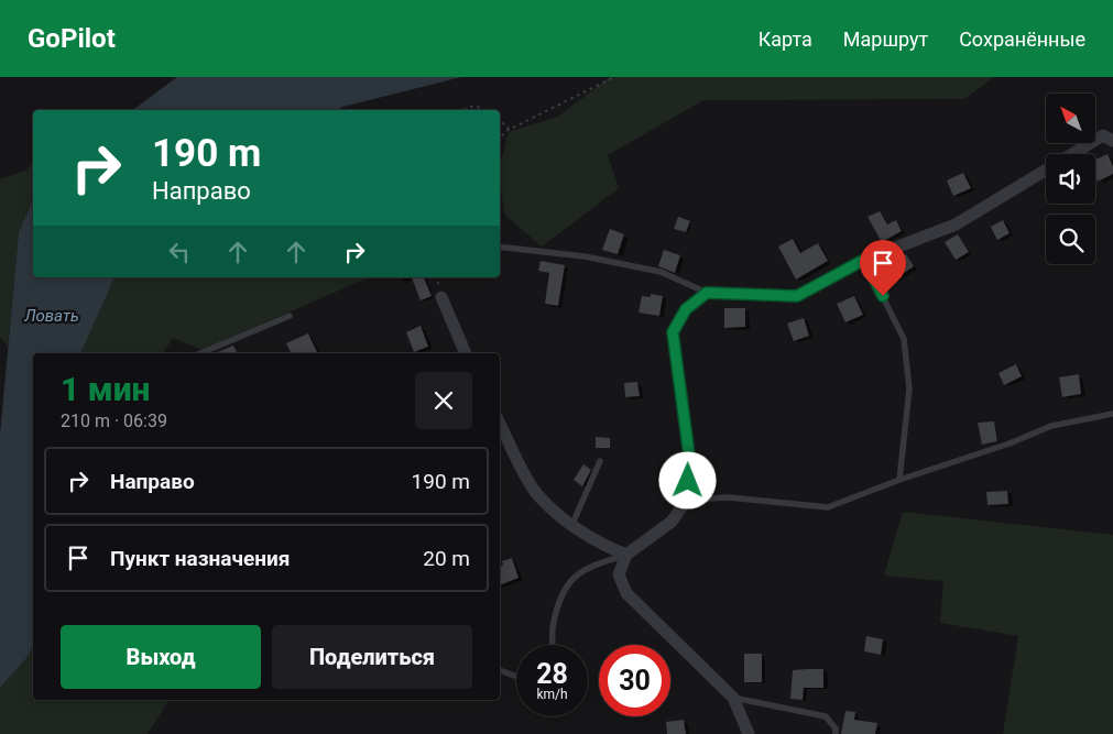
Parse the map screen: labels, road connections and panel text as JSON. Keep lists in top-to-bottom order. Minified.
{"water":["Ловать"],"north":"top left","page":{"header":"GoPilot","nav":["Карта","Маршрут","Сохранённые"],"turn":["190 m","Направо"],"heading":["1 мин","210 m · 06:39"],"list":[{"name":"Направо","value":"190 m"},{"name":"Пункт назначения","value":"20 m"}],"buttons":["Выход","Поделиться"],"speed":"28 km/h","limit":"30"}}
